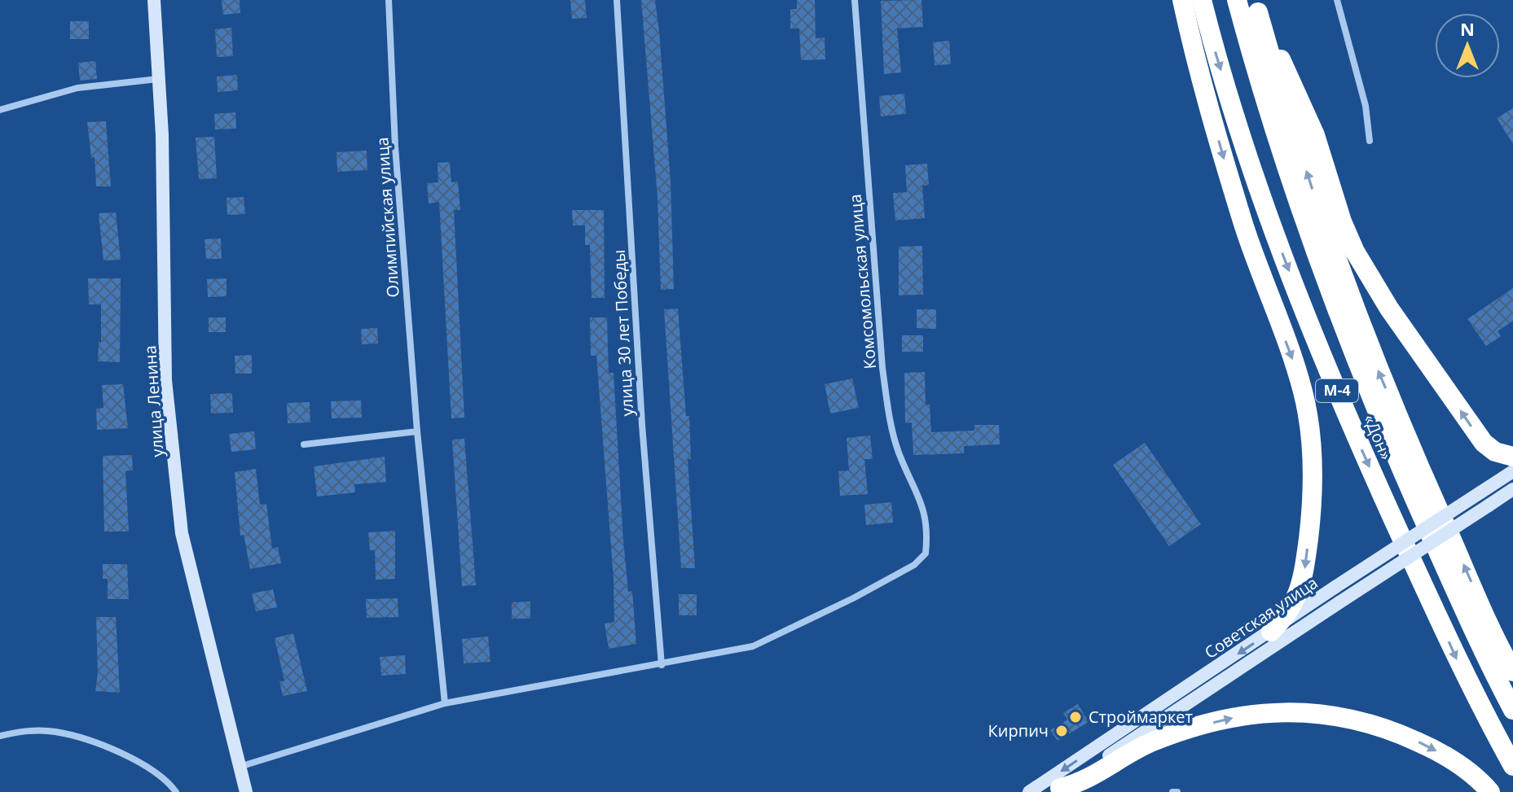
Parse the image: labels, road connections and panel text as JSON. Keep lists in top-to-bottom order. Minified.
{"streets":{"highway":["М-4","«Дон»"],"main road":["улица Ленина","Советская улица"],"street":["Олимпийская улица","Комсомольская улица","улица 30 лет Победы"]},"crossings":[["Комсомольская улица","улица 30 лет Победы"]],"places":["Строймаркет","Кирпич"],"north":"top"}
